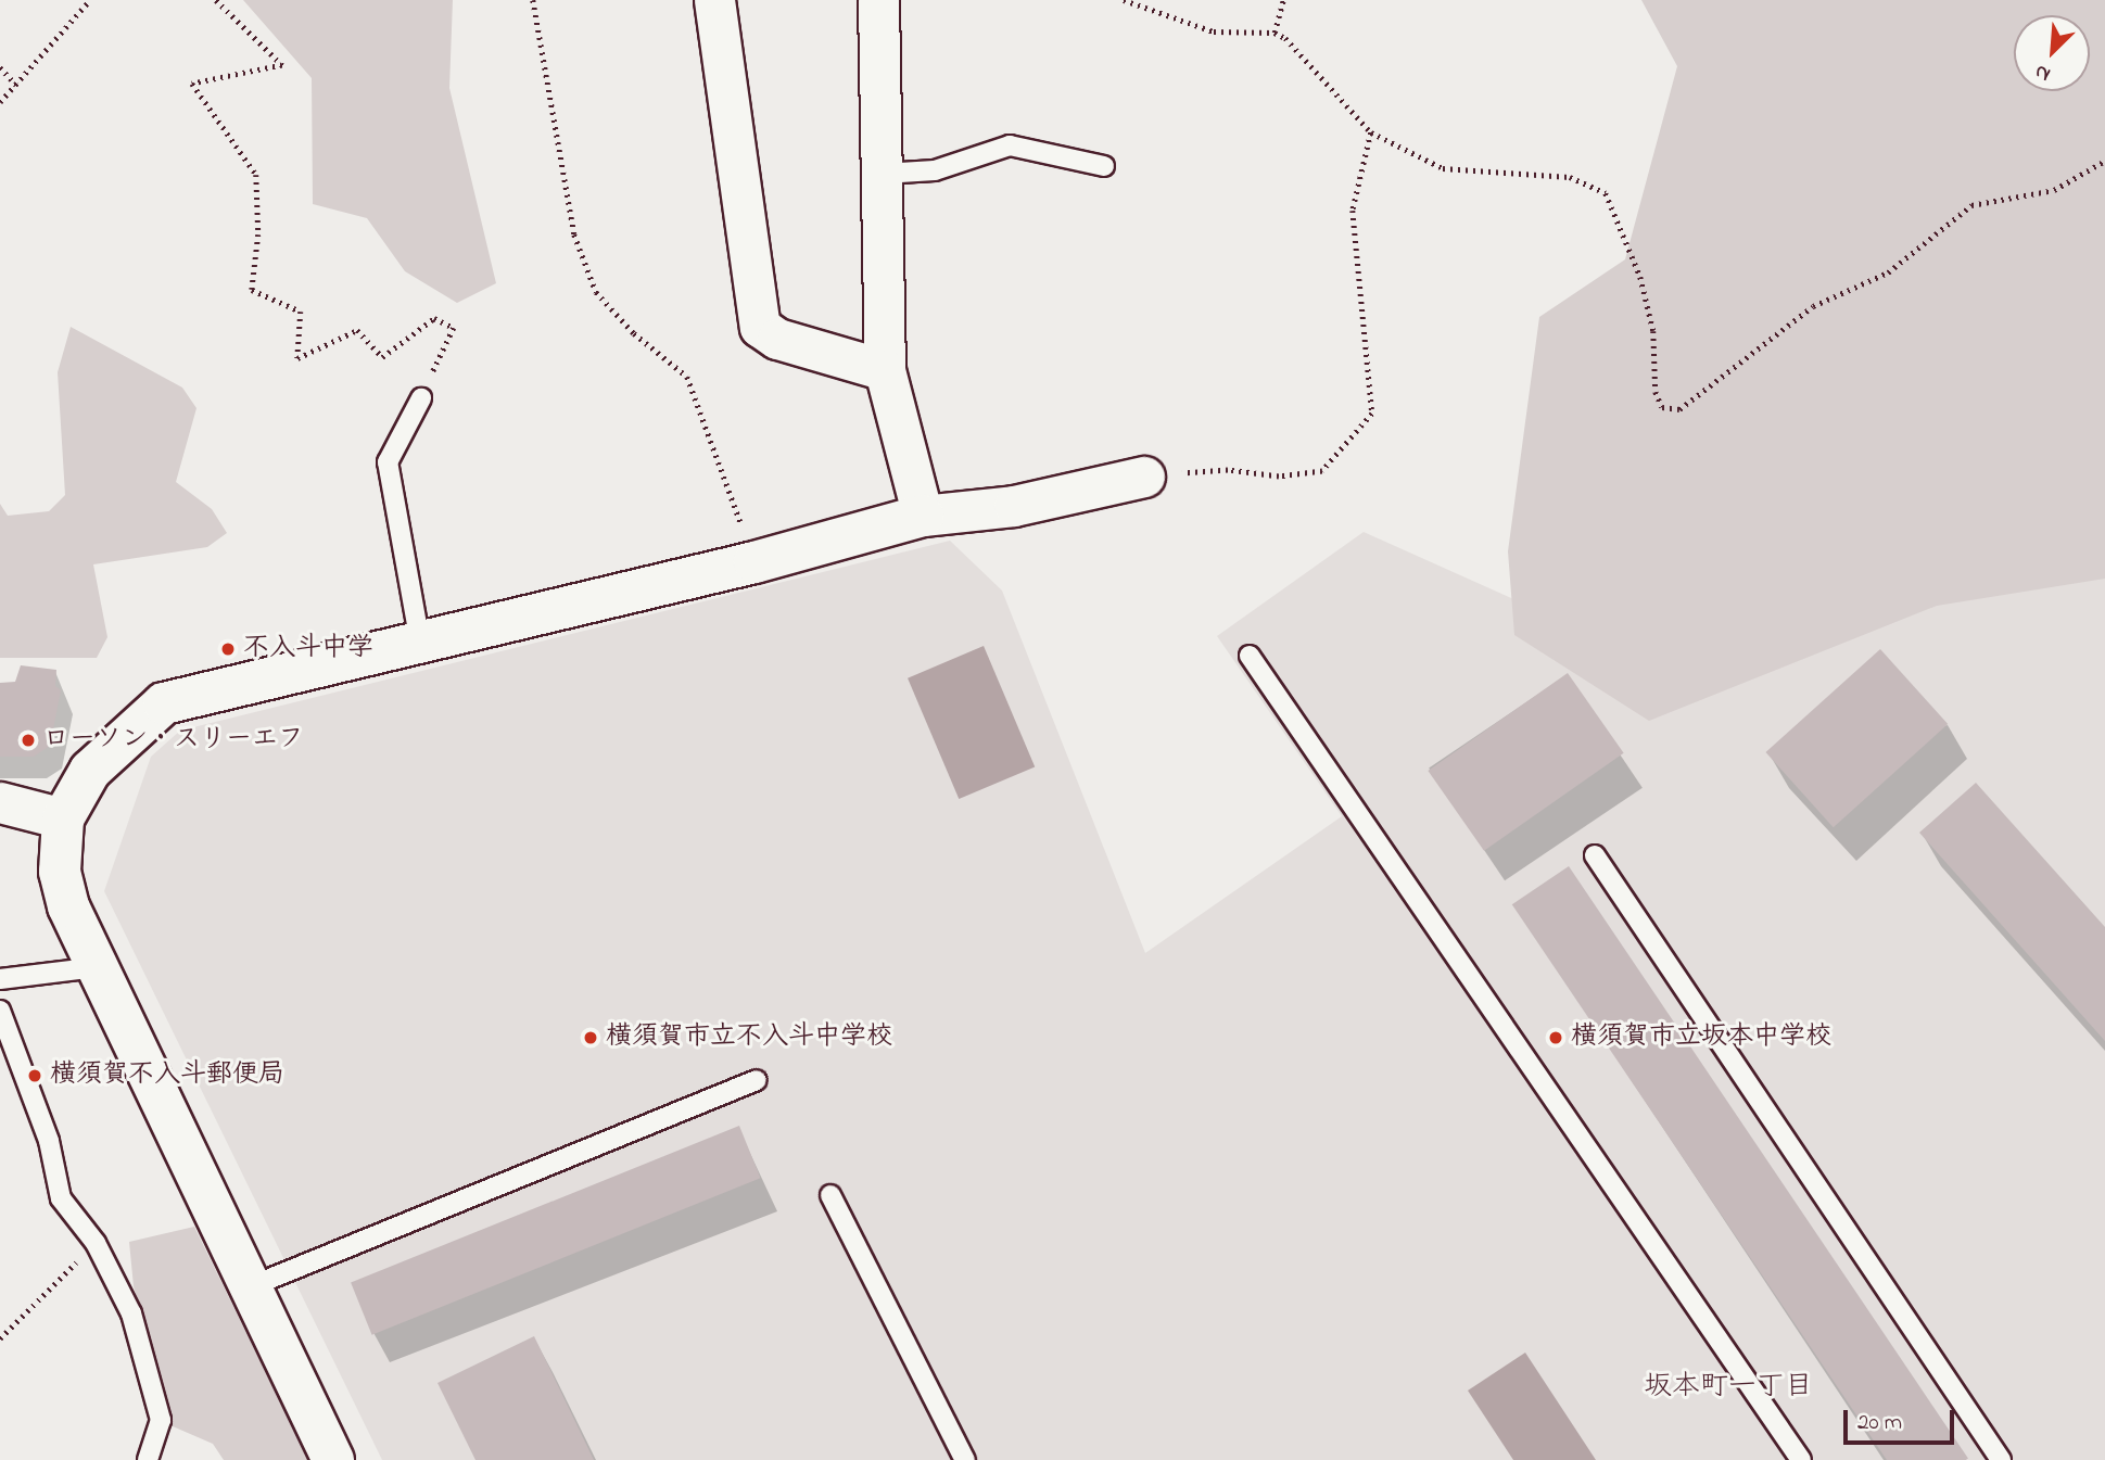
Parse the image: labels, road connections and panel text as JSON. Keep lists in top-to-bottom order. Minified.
{"districts":["坂本町一丁目"],"places":["不入斗中学","ローソン・スリーエフ","横須賀市立不入斗中学校","横須賀市立坂本中学校","横須賀不入斗郵便局"],"scale_bar":"20 m","north":"bottom left"}
